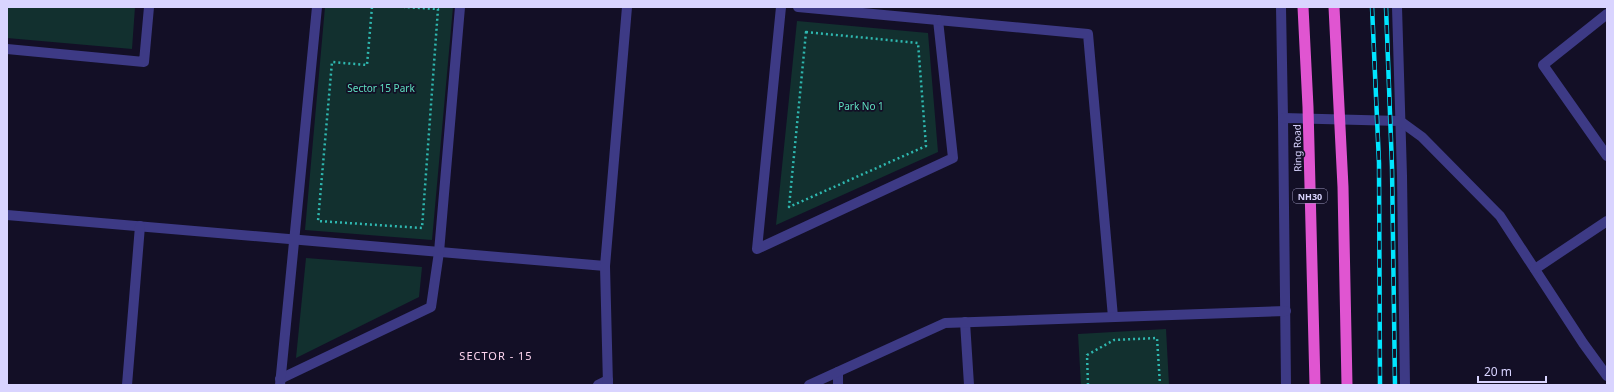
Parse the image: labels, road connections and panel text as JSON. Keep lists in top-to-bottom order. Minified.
{"streets":{"highway":["Ring Road","NH30"]},"districts":["SECTOR - 15"],"parks":["Sector 15 Park","Park No 1"],"scale_bar":"20 m"}
